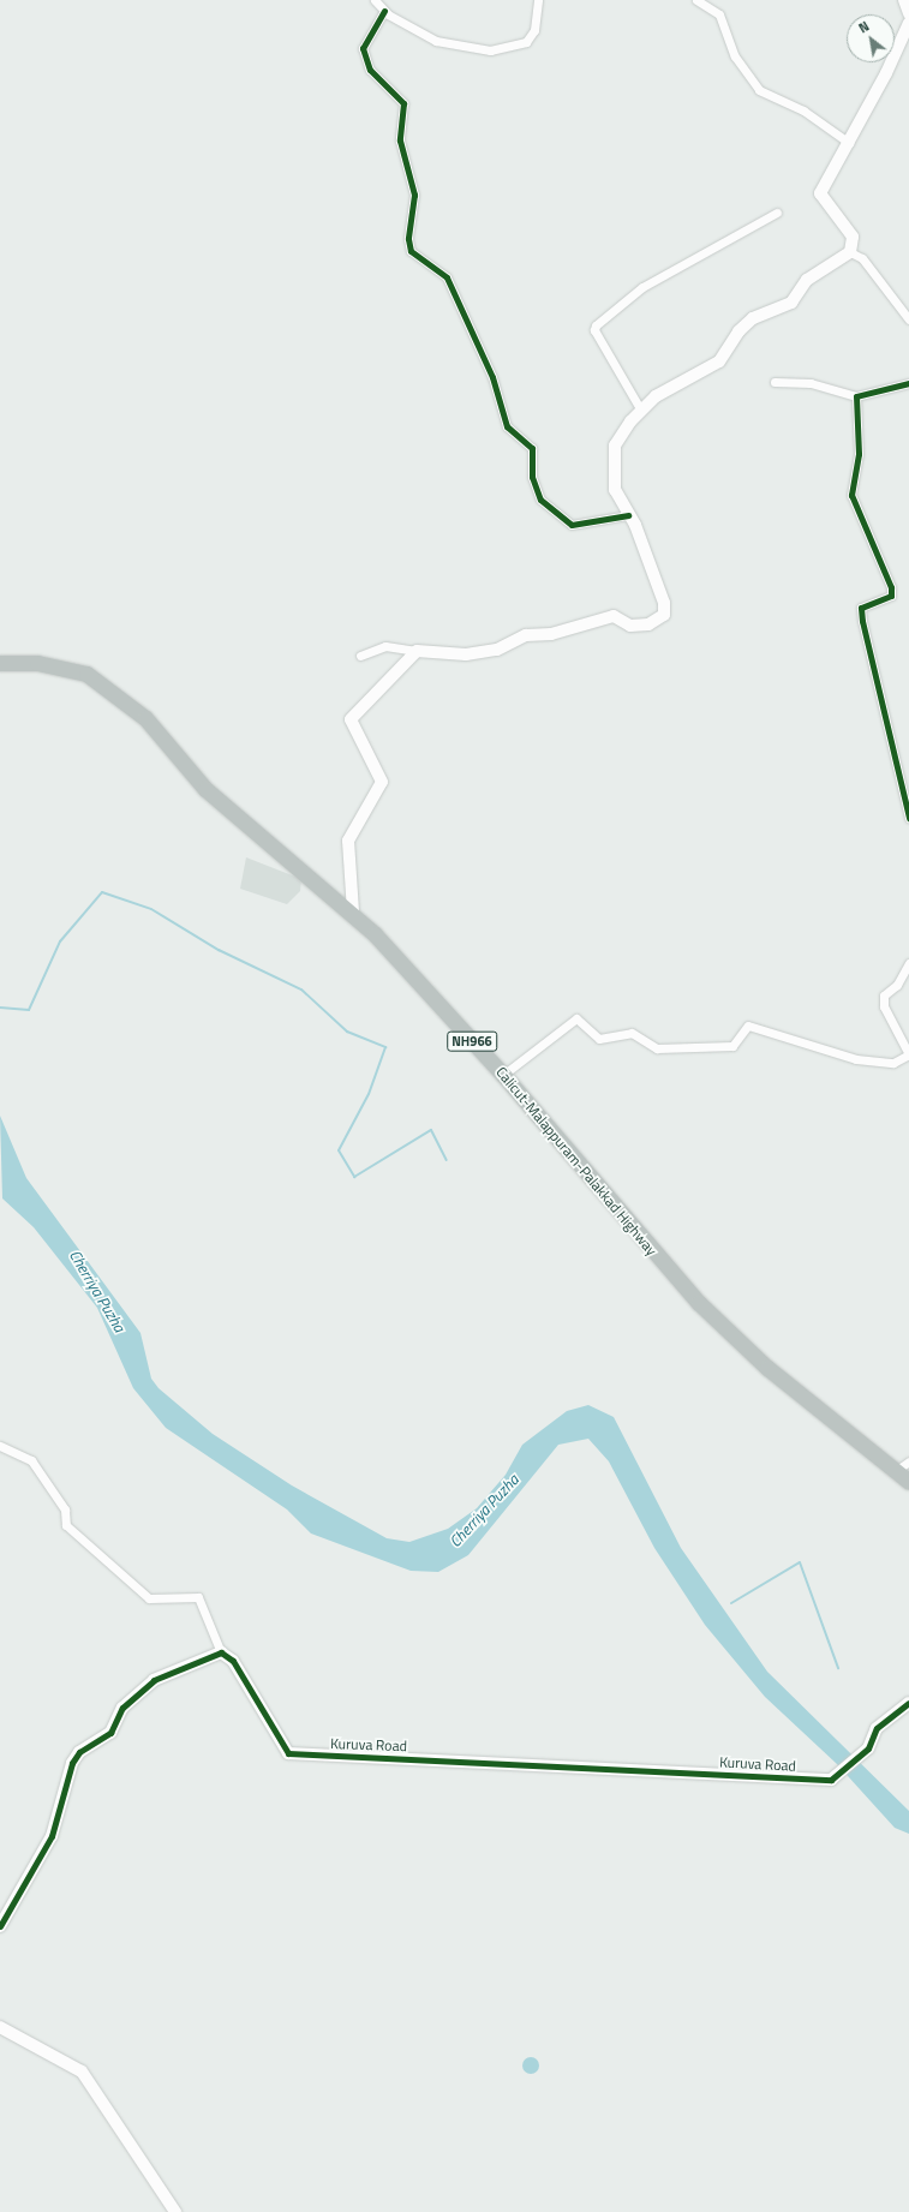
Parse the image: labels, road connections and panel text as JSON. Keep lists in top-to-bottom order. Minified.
{"streets":{"highway":["NH966","Calicut-Malappuram-Palakkad Highway"],"main road":["Kuruva Road"]},"water":["Cherriya Puzha"],"north":"top left"}
